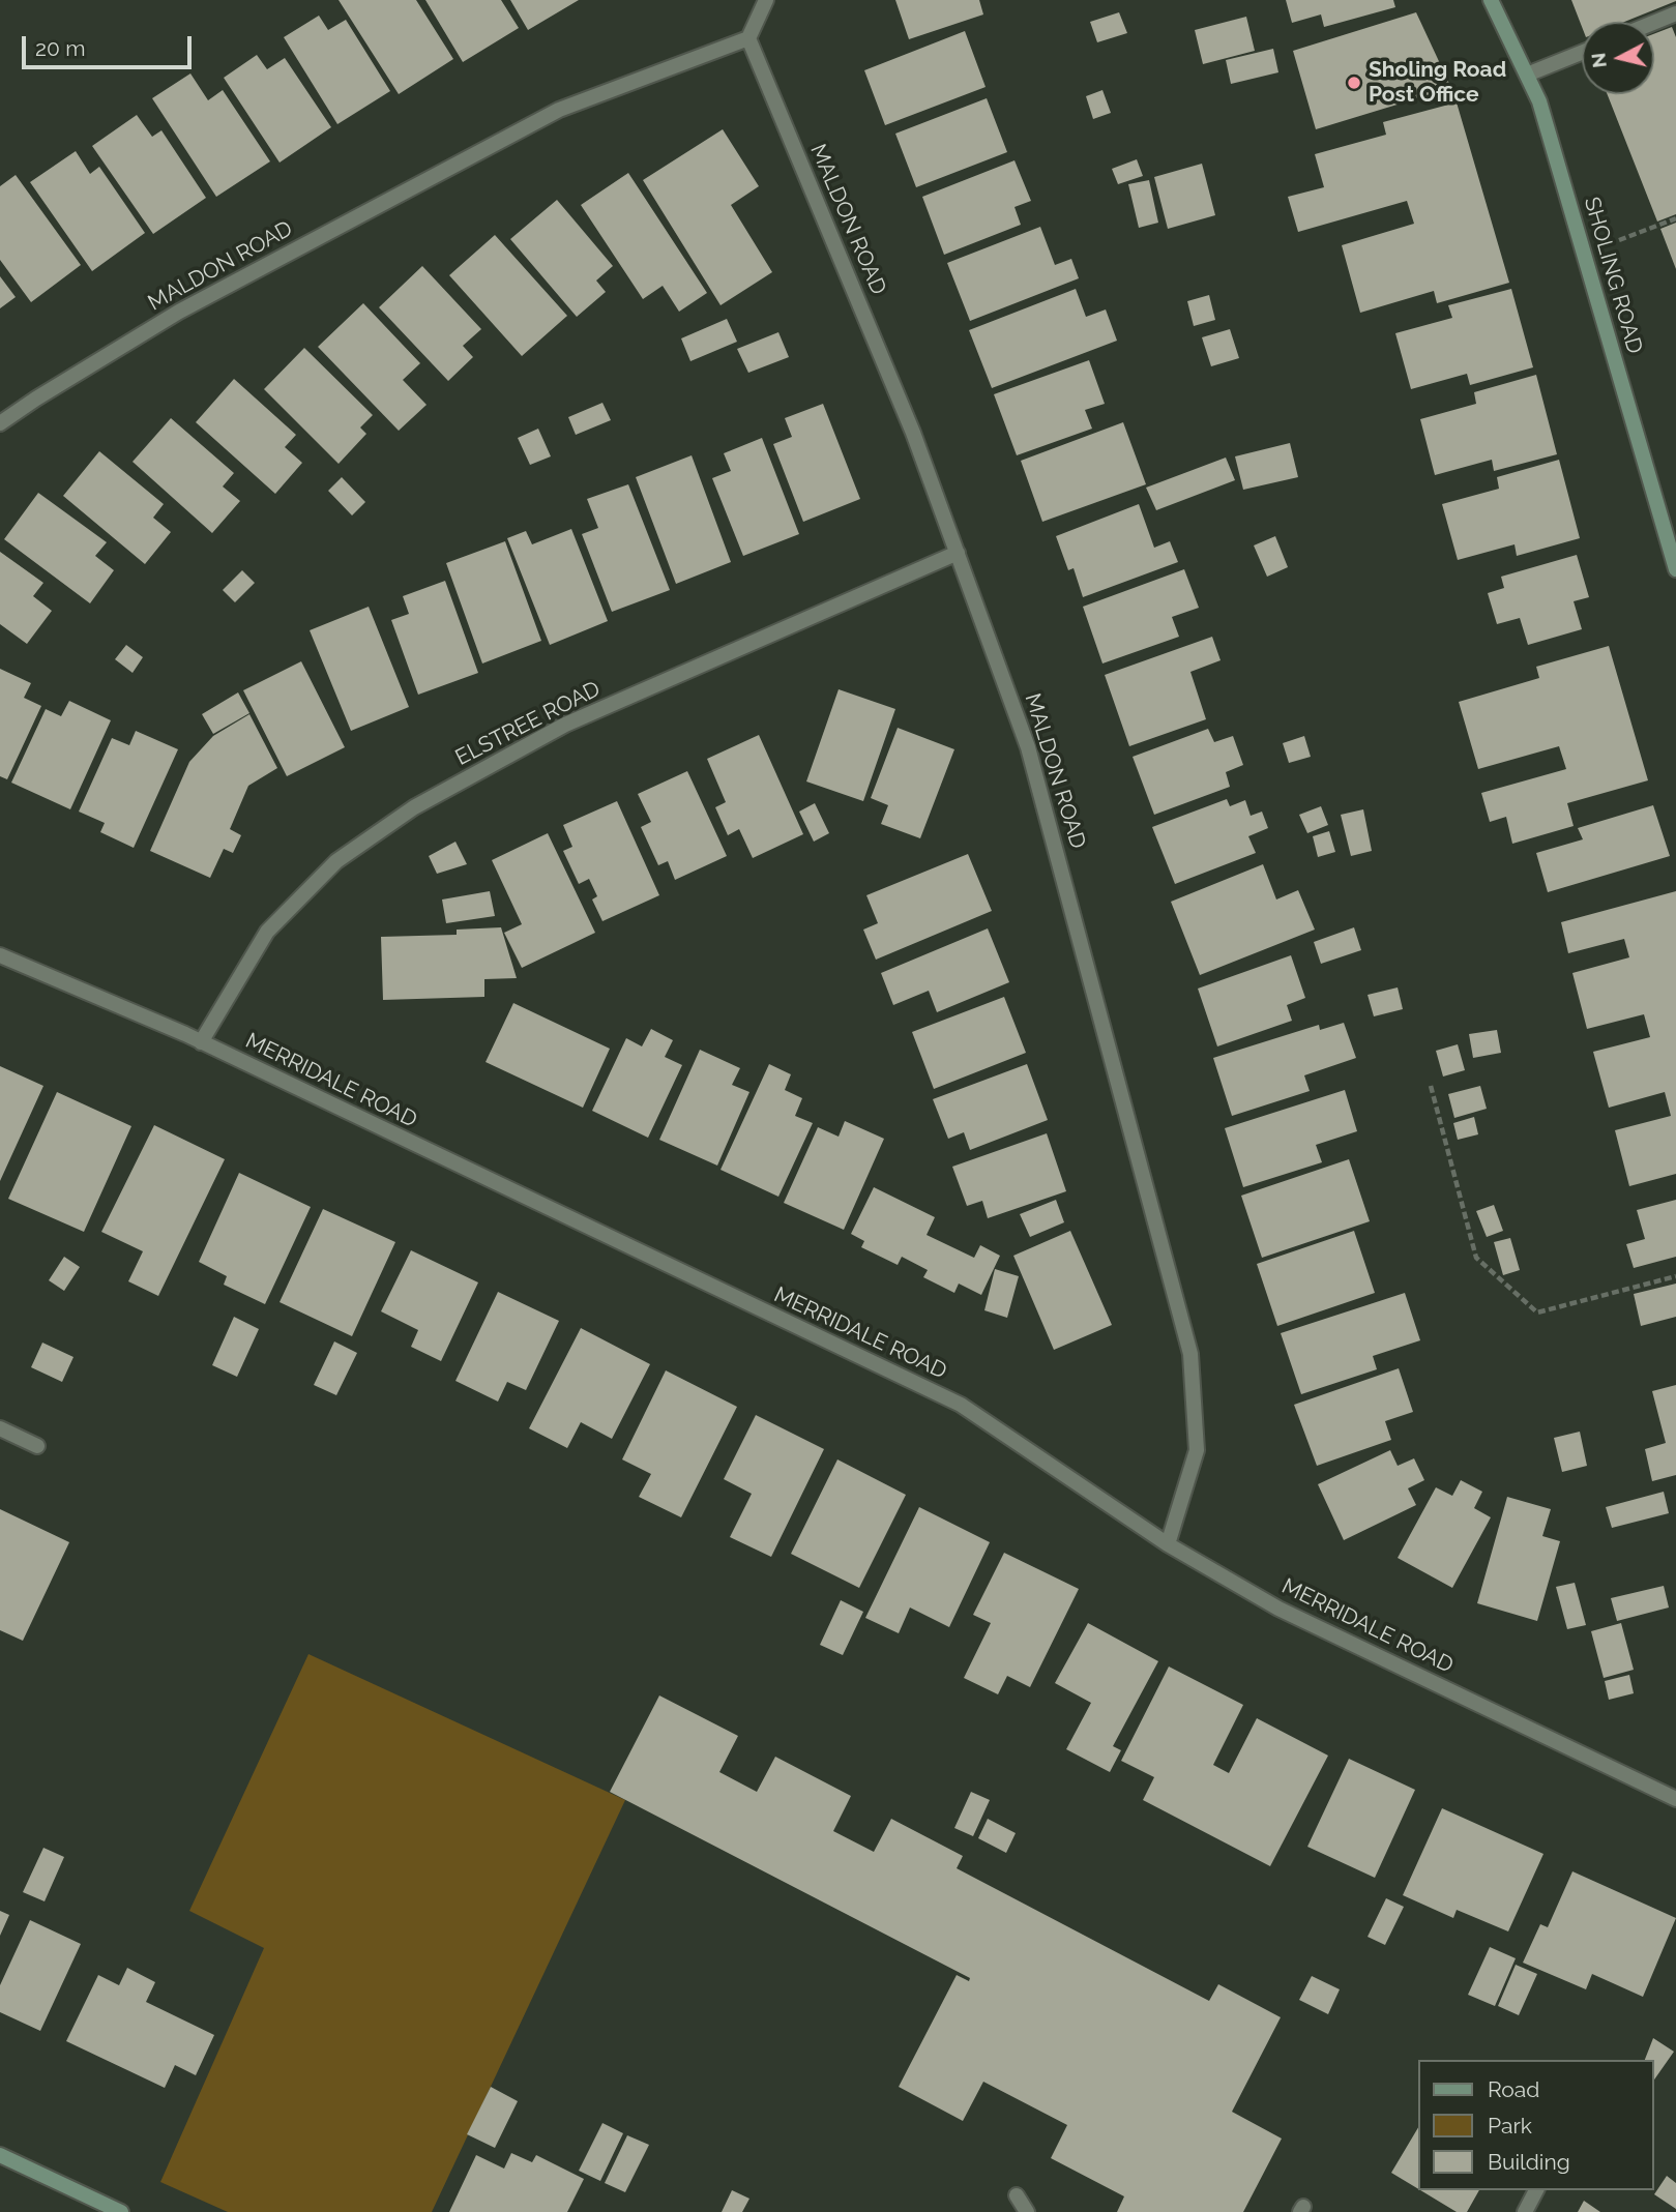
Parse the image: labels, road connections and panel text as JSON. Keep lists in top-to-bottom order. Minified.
{"streets":{"street":["MALDON ROAD","SHOLING ROAD","ELSTREE ROAD","MERRIDALE ROAD"]},"crossings":[["MALDON ROAD","ELSTREE ROAD"],["MALDON ROAD","MERRIDALE ROAD"],["ELSTREE ROAD","MERRIDALE ROAD"]],"places":["Sholing Road Post Office"],"legend":["Road","Park","Building"],"scale_bar":"20 m","north":"left"}
